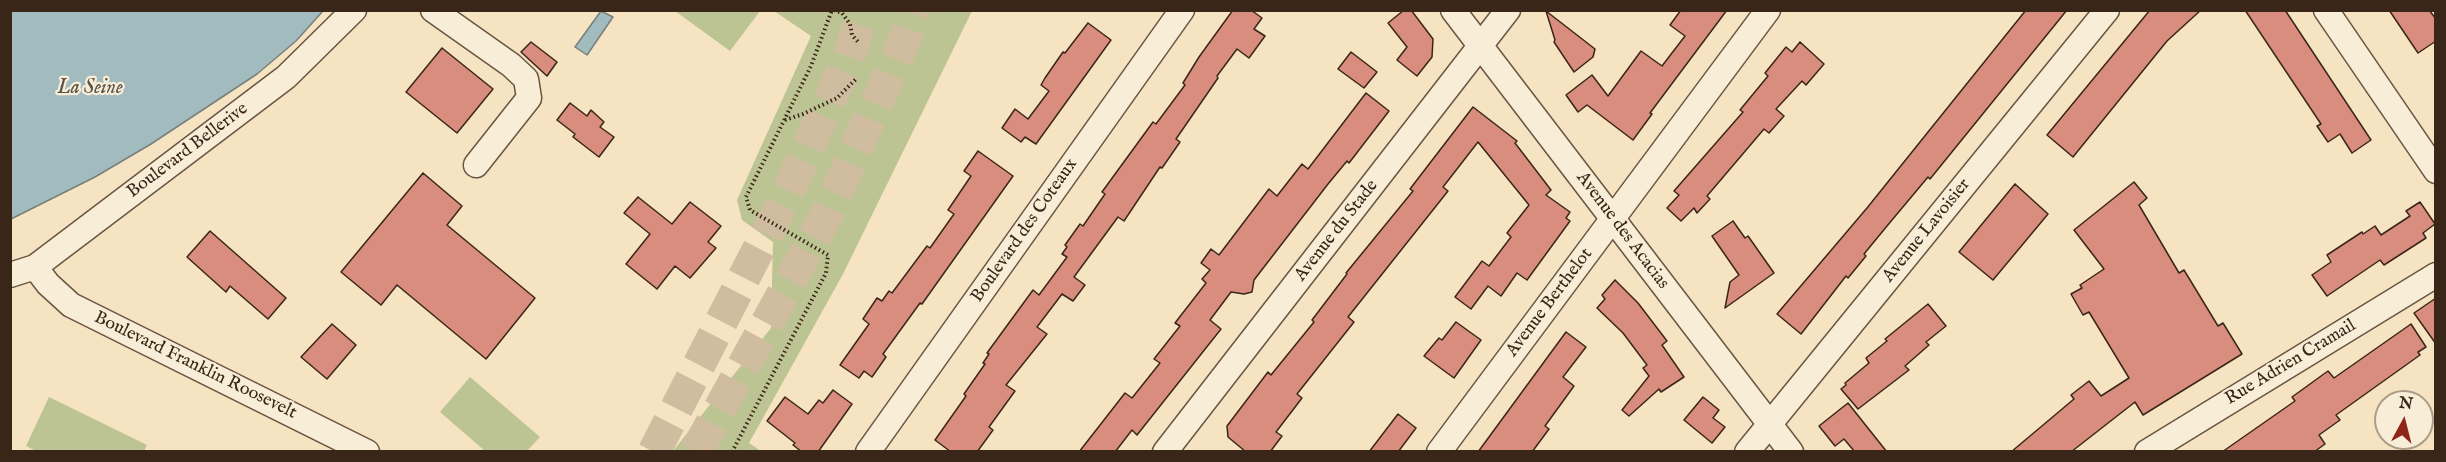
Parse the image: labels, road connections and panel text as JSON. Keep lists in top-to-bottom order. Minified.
{"streets":{"street":["Boulevard Bellerive","Boulevard des Coteaux","Avenue du Stade","Avenue des Acacias","Avenue Lavoisier","Avenue Berthelot","Rue Adrien Cramail","Boulevard Franklin Roosevelt"]},"crossings":[["Boulevard Bellerive","Boulevard Franklin Roosevelt"],["Avenue du Stade","Avenue des Acacias"],["Avenue des Acacias","Avenue Lavoisier"],["Avenue des Acacias","Avenue Berthelot"]],"water":["La Seine"],"north":"top"}
